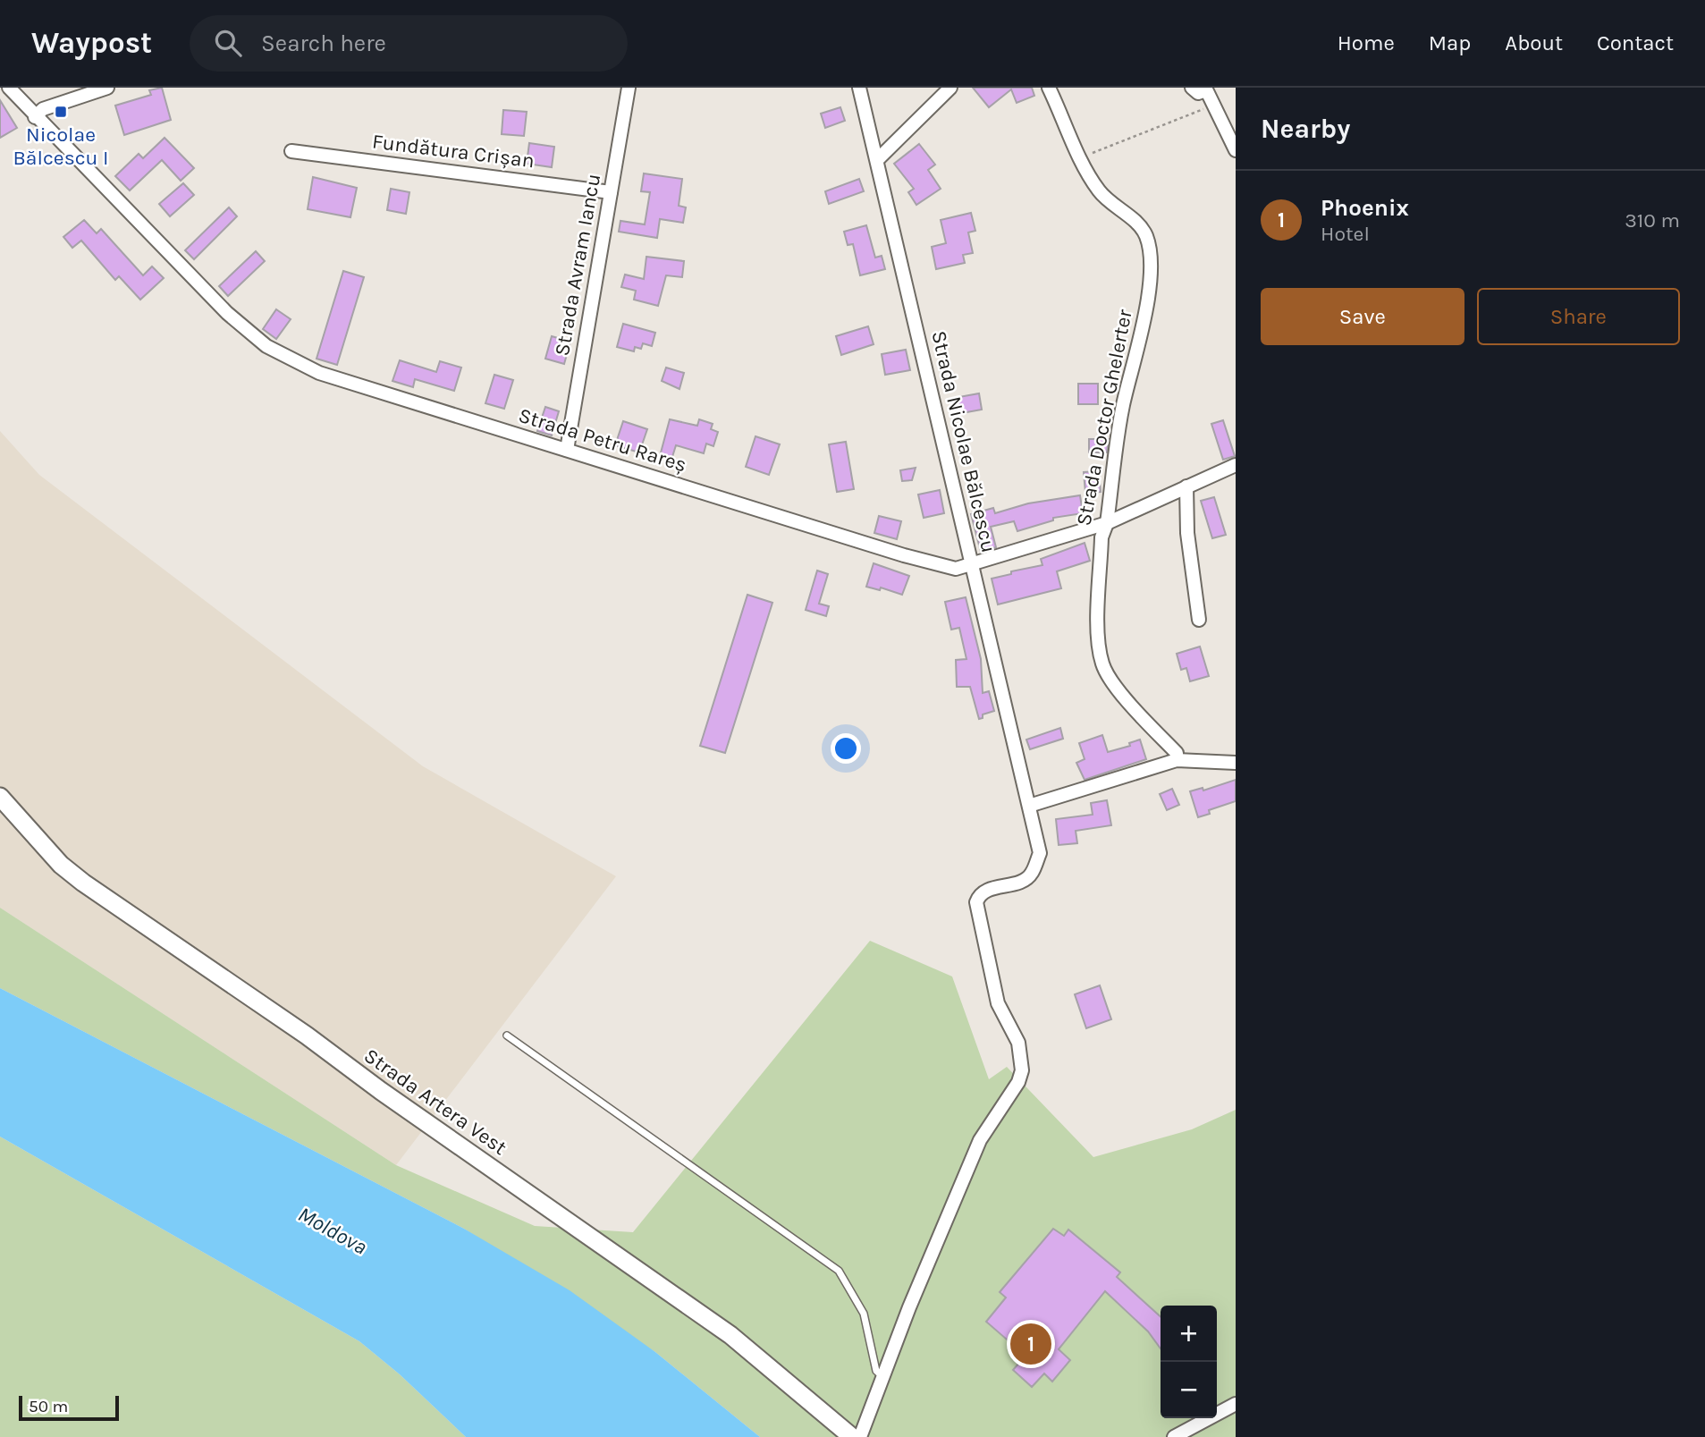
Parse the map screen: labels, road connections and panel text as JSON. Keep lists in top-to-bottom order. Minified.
{"streets":{"main road":["Strada Artera Vest"],"street":["Fundătura Crișan","Strada Avram Iancu","Strada Doctor Ghelerter","Strada Petru Rareș","Strada Nicolae Bălcescu"]},"crossings":[["Fundătura Crișan","Strada Avram Iancu"],["Strada Avram Iancu","Strada Petru Rareș"],["Strada Doctor Ghelerter","Strada Petru Rareș"],["Strada Petru Rareș","Strada Nicolae Bălcescu"]],"water":["Moldova"],"places":{"transit":["Nicolae Bălcescu I"]},"scale_bar":"50 m","page":{"header":"Waypost","search":"Search here","nav":["Home","Map","About","Contact"],"heading":"Nearby","list":[{"mark":"1","name":"Phoenix","note":"Hotel","value":"310 m"}],"buttons":["Save","Share"],"map_buttons":["+","−"],"pins":"1","scale":"50 m"}}
